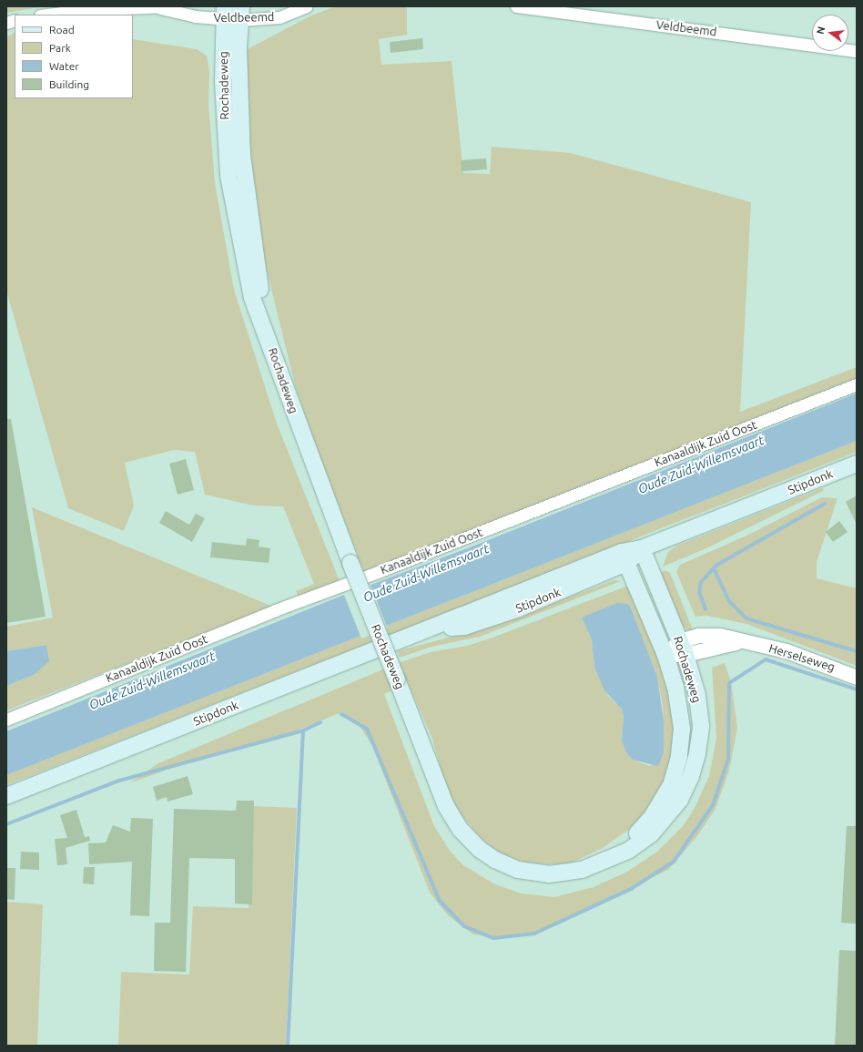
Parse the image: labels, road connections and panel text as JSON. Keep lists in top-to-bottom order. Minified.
{"streets":{"main road":["Rochadeweg","Stipdonk"],"street":["Veldbeemd","Kanaaldijk Zuid Oost","Herselseweg"]},"crossings":[["Veldbeemd","Rochadeweg"],["Rochadeweg","Stipdonk"],["Rochadeweg","Herselseweg"]],"water":["Oude Zuid-Willemsvaart"],"legend":["Road","Park","Water","Building"],"north":"left"}
